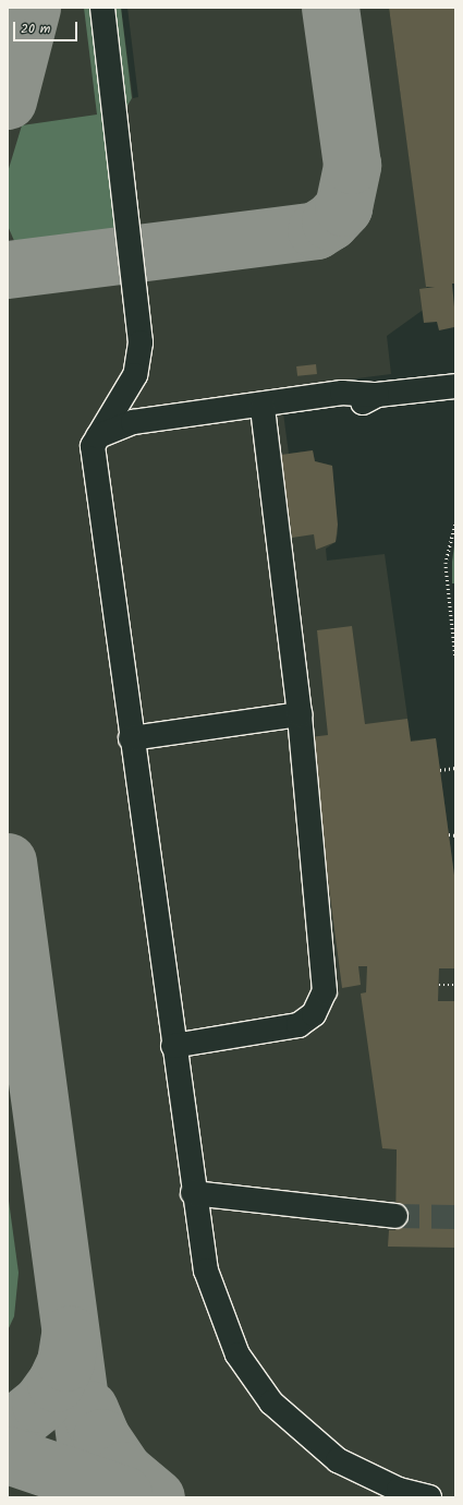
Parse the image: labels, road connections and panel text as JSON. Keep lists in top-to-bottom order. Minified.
{"scale_bar":"20 m"}
